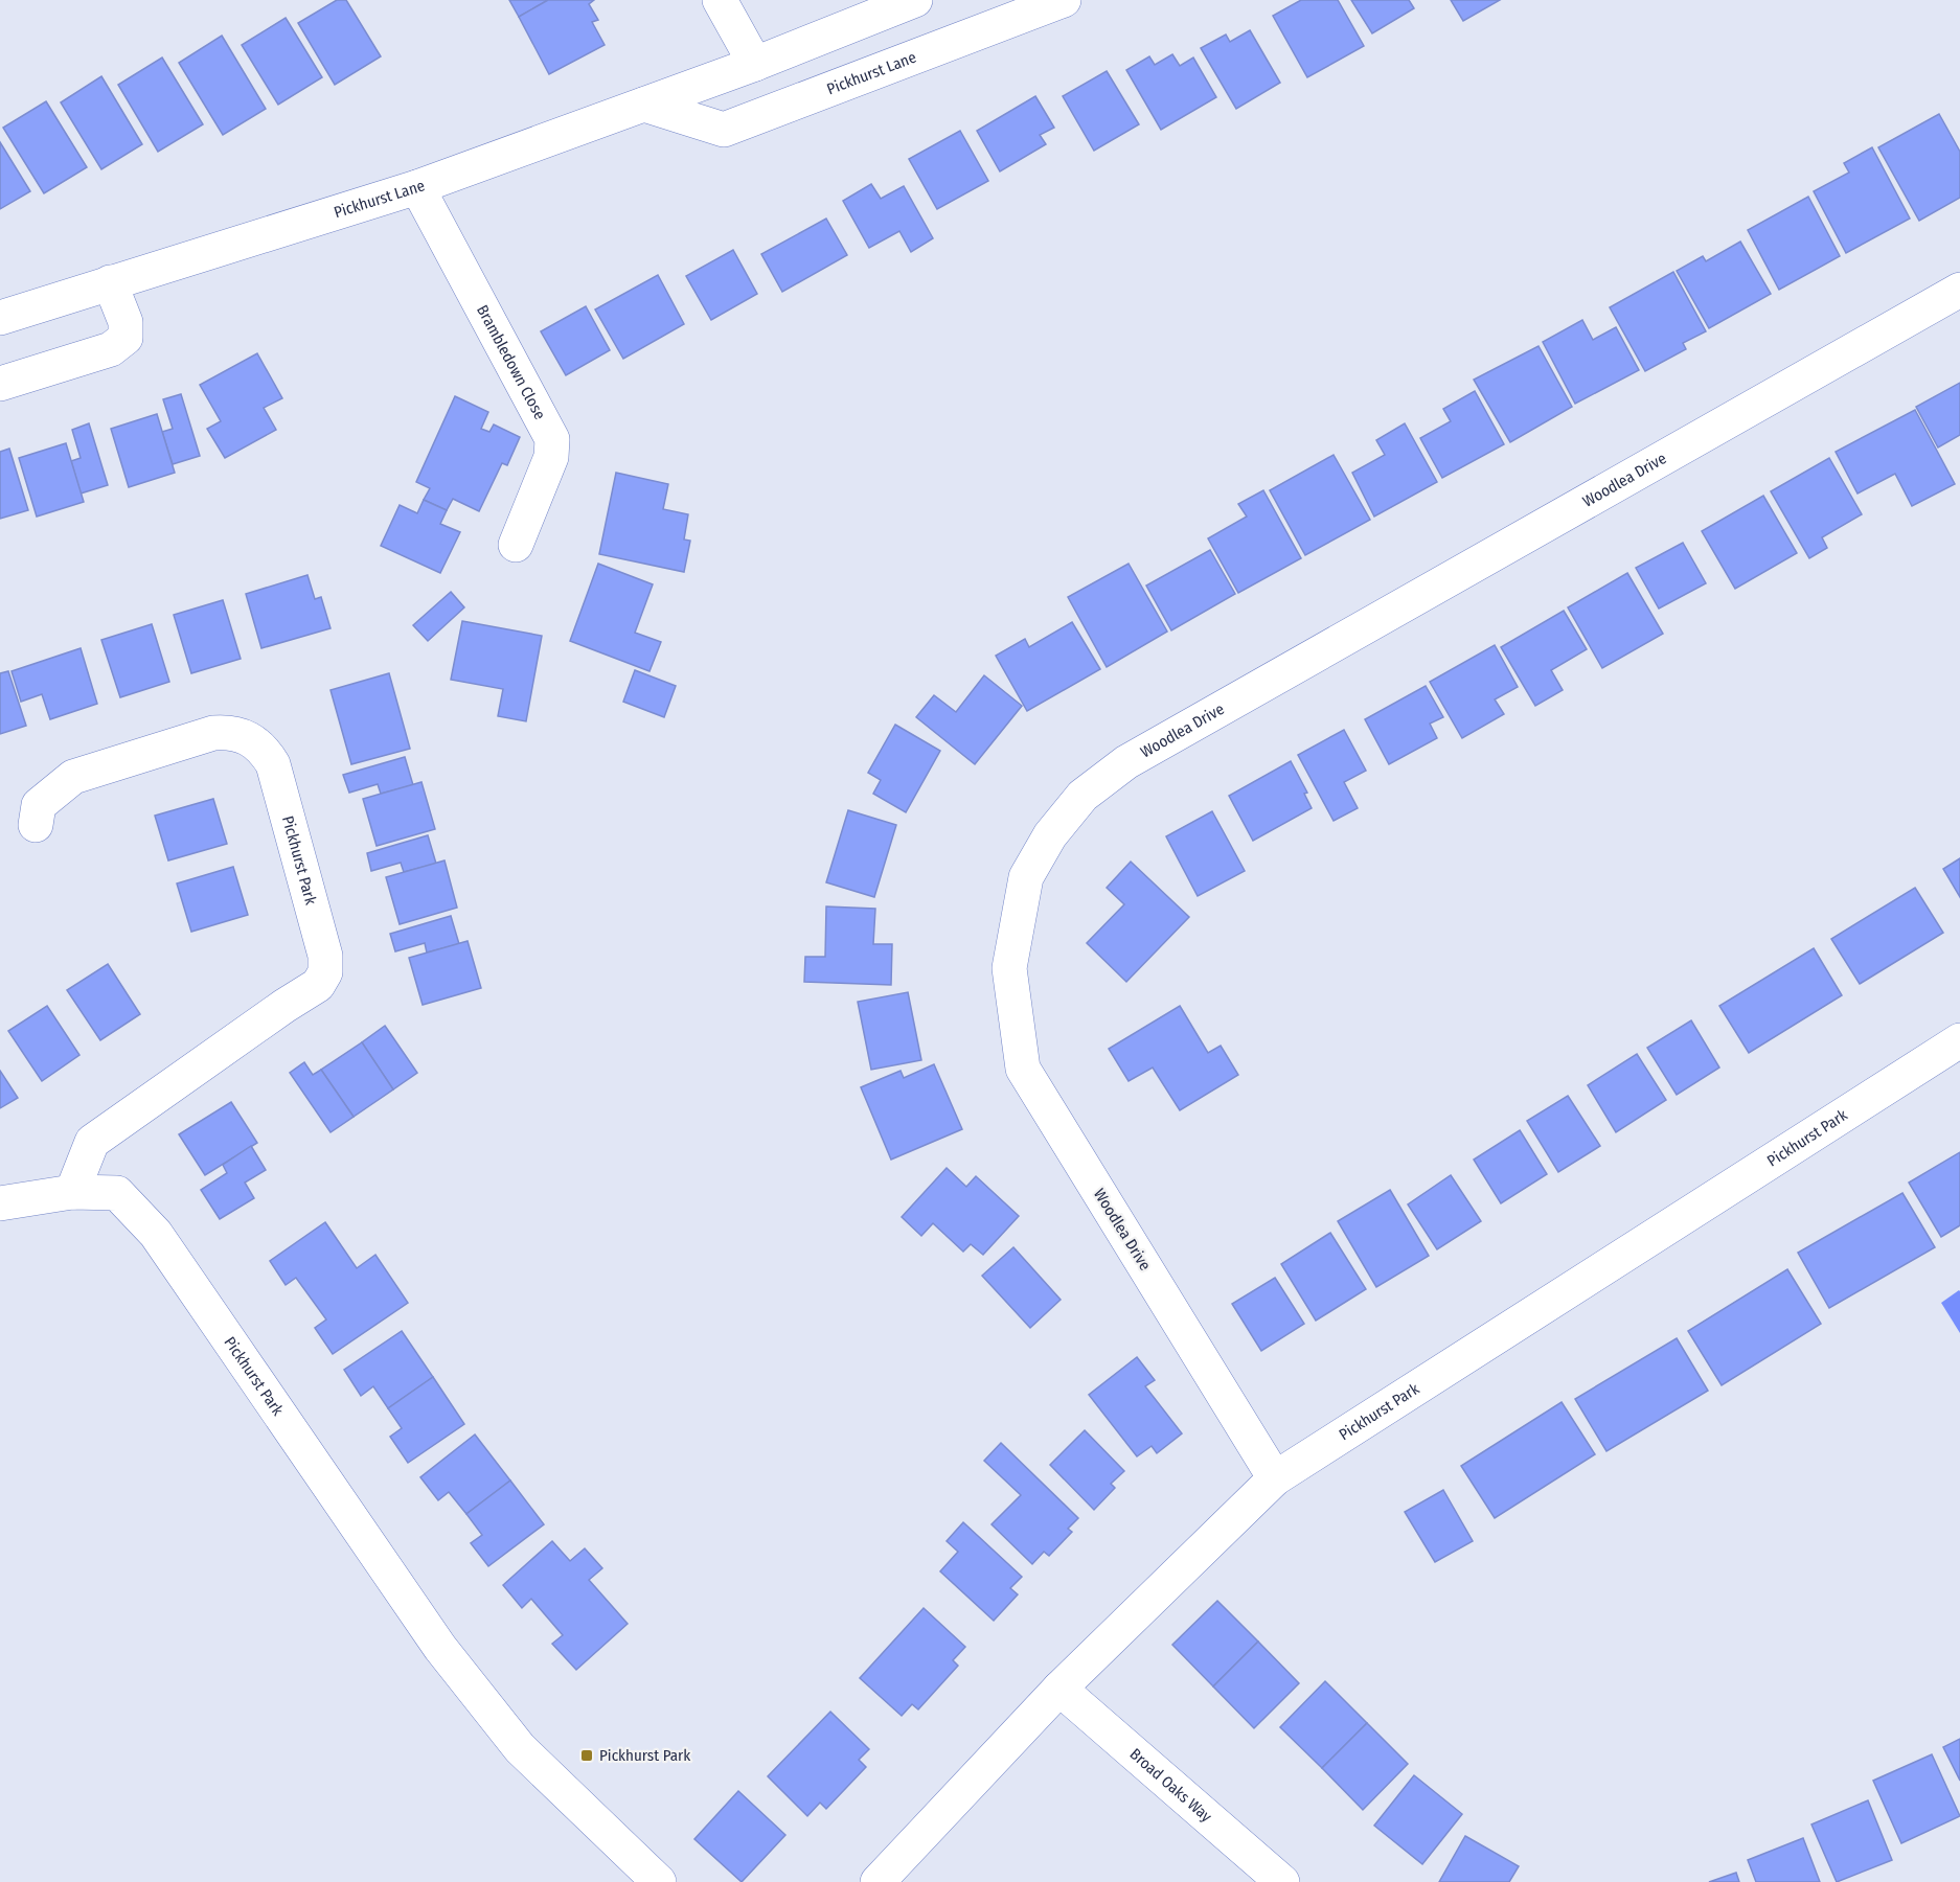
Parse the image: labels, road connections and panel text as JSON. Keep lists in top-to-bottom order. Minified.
{"streets":{"street":["Pickhurst Lane","Brambledown Close","Woodlea Drive","Pickhurst Park","Broad Oaks Way"]},"crossings":[["Pickhurst Lane","Brambledown Close"],["Woodlea Drive","Pickhurst Park"],["Pickhurst Park","Broad Oaks Way"]],"places":{"transit":["Pickhurst Park"]}}
